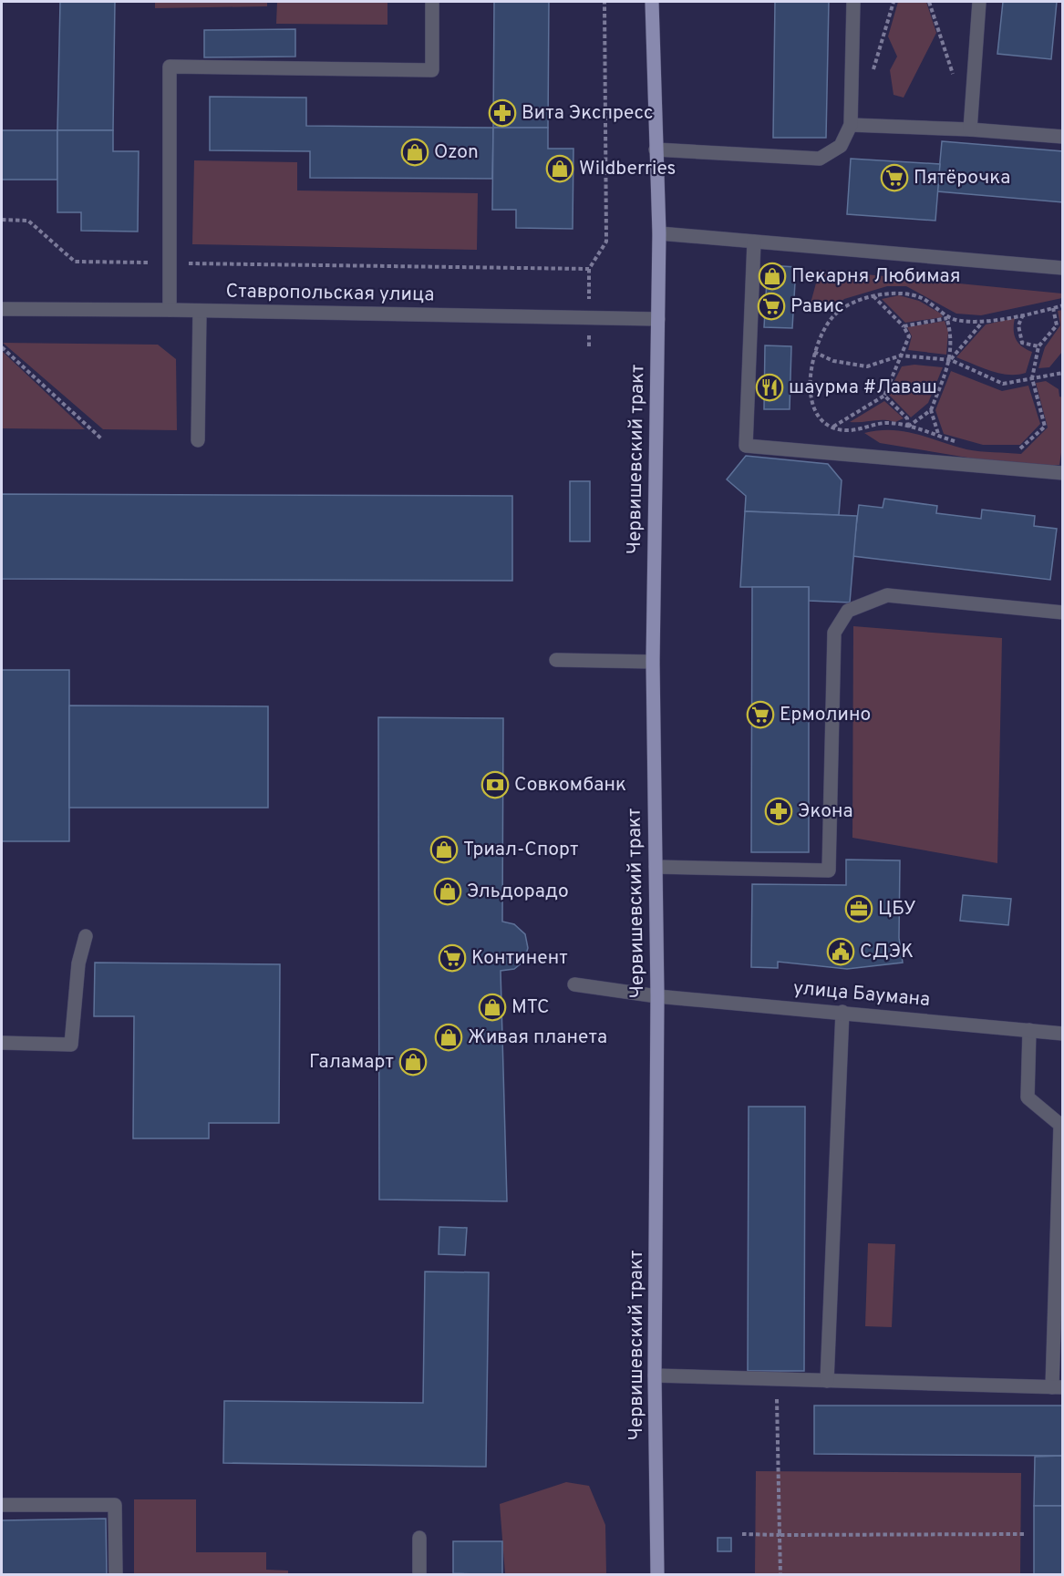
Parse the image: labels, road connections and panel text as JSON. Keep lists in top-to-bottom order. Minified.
{"streets":{"main road":["Червишевский тракт"],"street":["Ставропольская улица","улица Баумана"]},"crossings":[["Ставропольская улица","Червишевский тракт"],["Червишевский тракт","улица Баумана"]],"places":{"pharmacy":["Вита Экспресс","Экона"],"shop":["Ozon","Wildberries","Пекарня Любимая","Триал-Спорт","Эльдорадо","МТС","Живая планета","Галамарт"],"supermarket":["Пятёрочка","Равис","Ермолино","Континент"],"restaurant":["шаурма #Лаваш"],"bank":["Совкомбанк"],"office":["ЦБУ"],"public building":["СДЭК"]}}
